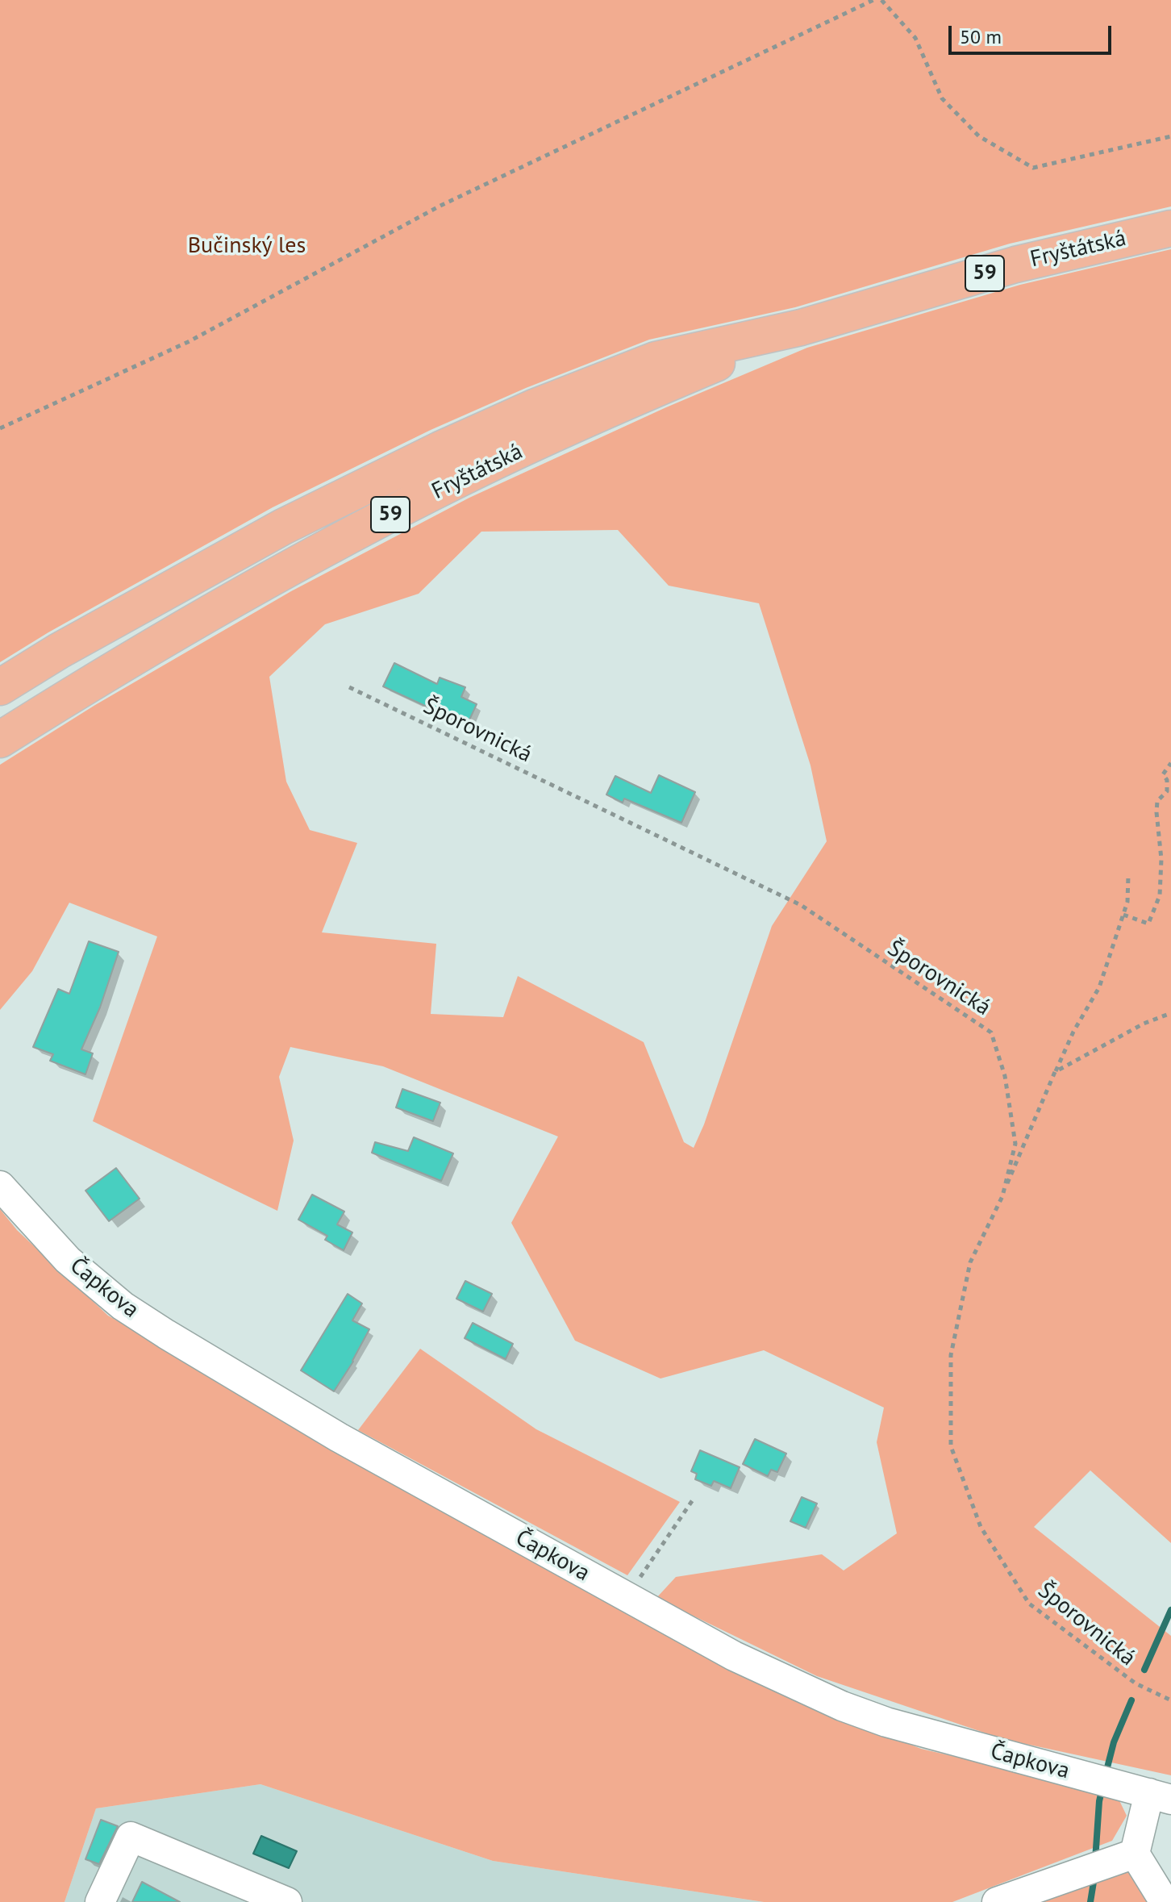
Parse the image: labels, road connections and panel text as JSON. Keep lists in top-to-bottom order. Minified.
{"streets":{"main road":["Fryštátská","59"],"street":["Čapkova"],"path":["Šporovnická"]},"parks":["Bučinský les"],"scale_bar":"50 m"}
